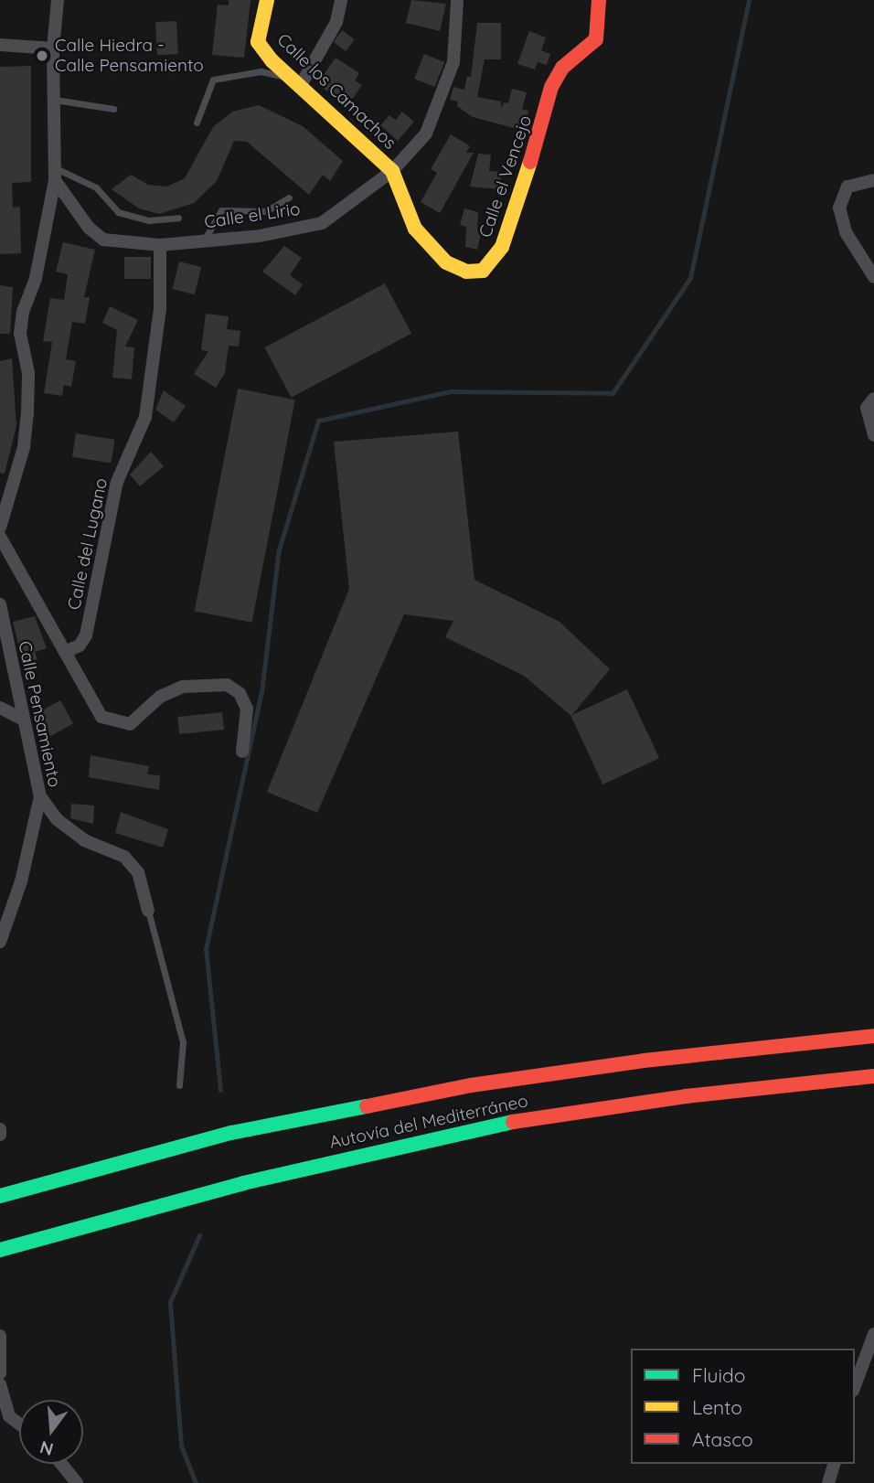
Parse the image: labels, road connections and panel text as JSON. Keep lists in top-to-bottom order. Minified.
{"streets":{"main road":["Calle los Camachos","Calle el Vencejo","Autovía del Mediterráneo"],"street":["Calle el Lirio","Calle del Lugano","Calle Pensamiento"]},"crossings":[["Calle los Camachos","Calle el Vencejo"],["Calle los Camachos","Calle el Lirio"],["Calle el Vencejo","Calle el Lirio"],["Calle el Lirio","Calle del Lugano"]],"places":["Calle Hiedra - Calle Pensamiento"],"legend":["Fluido","Lento","Atasco"],"north":"bottom"}
